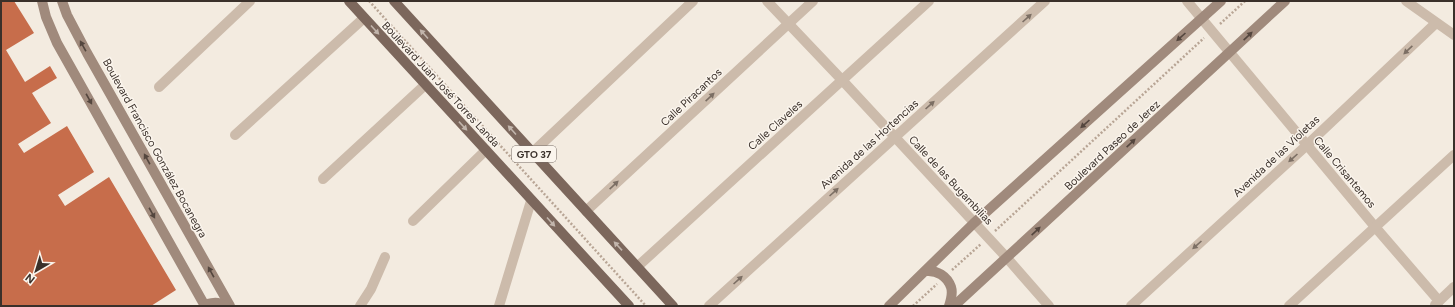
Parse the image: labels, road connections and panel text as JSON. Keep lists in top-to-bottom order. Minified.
{"streets":{"main road":["Boulevard Juan José Torres Landa","Boulevard Paseo de Jerez","Boulevard Francisco González Bocanegra","GTO 37"],"street":["Calle Piracantos","Calle Claveles","Avenida de las Hortencias","Avenida de las Violetas","Calle Crisantemos","Calle de las Bugambilias"]},"crossings":[["Boulevard Juan José Torres Landa","Calle Piracantos"],["Boulevard Juan José Torres Landa","Calle Claveles"],["Calle Piracantos","Calle de las Bugambilias"],["Calle Claveles","Calle de las Bugambilias"],["Avenida de las Hortencias","Calle de las Bugambilias"],["Boulevard Paseo de Jerez","Calle Crisantemos"],["Boulevard Paseo de Jerez","Calle de las Bugambilias"],["Avenida de las Violetas","Calle Crisantemos"]],"one_way":["Avenida de las Hortencias","Avenida de las Violetas"],"north":"bottom left"}
